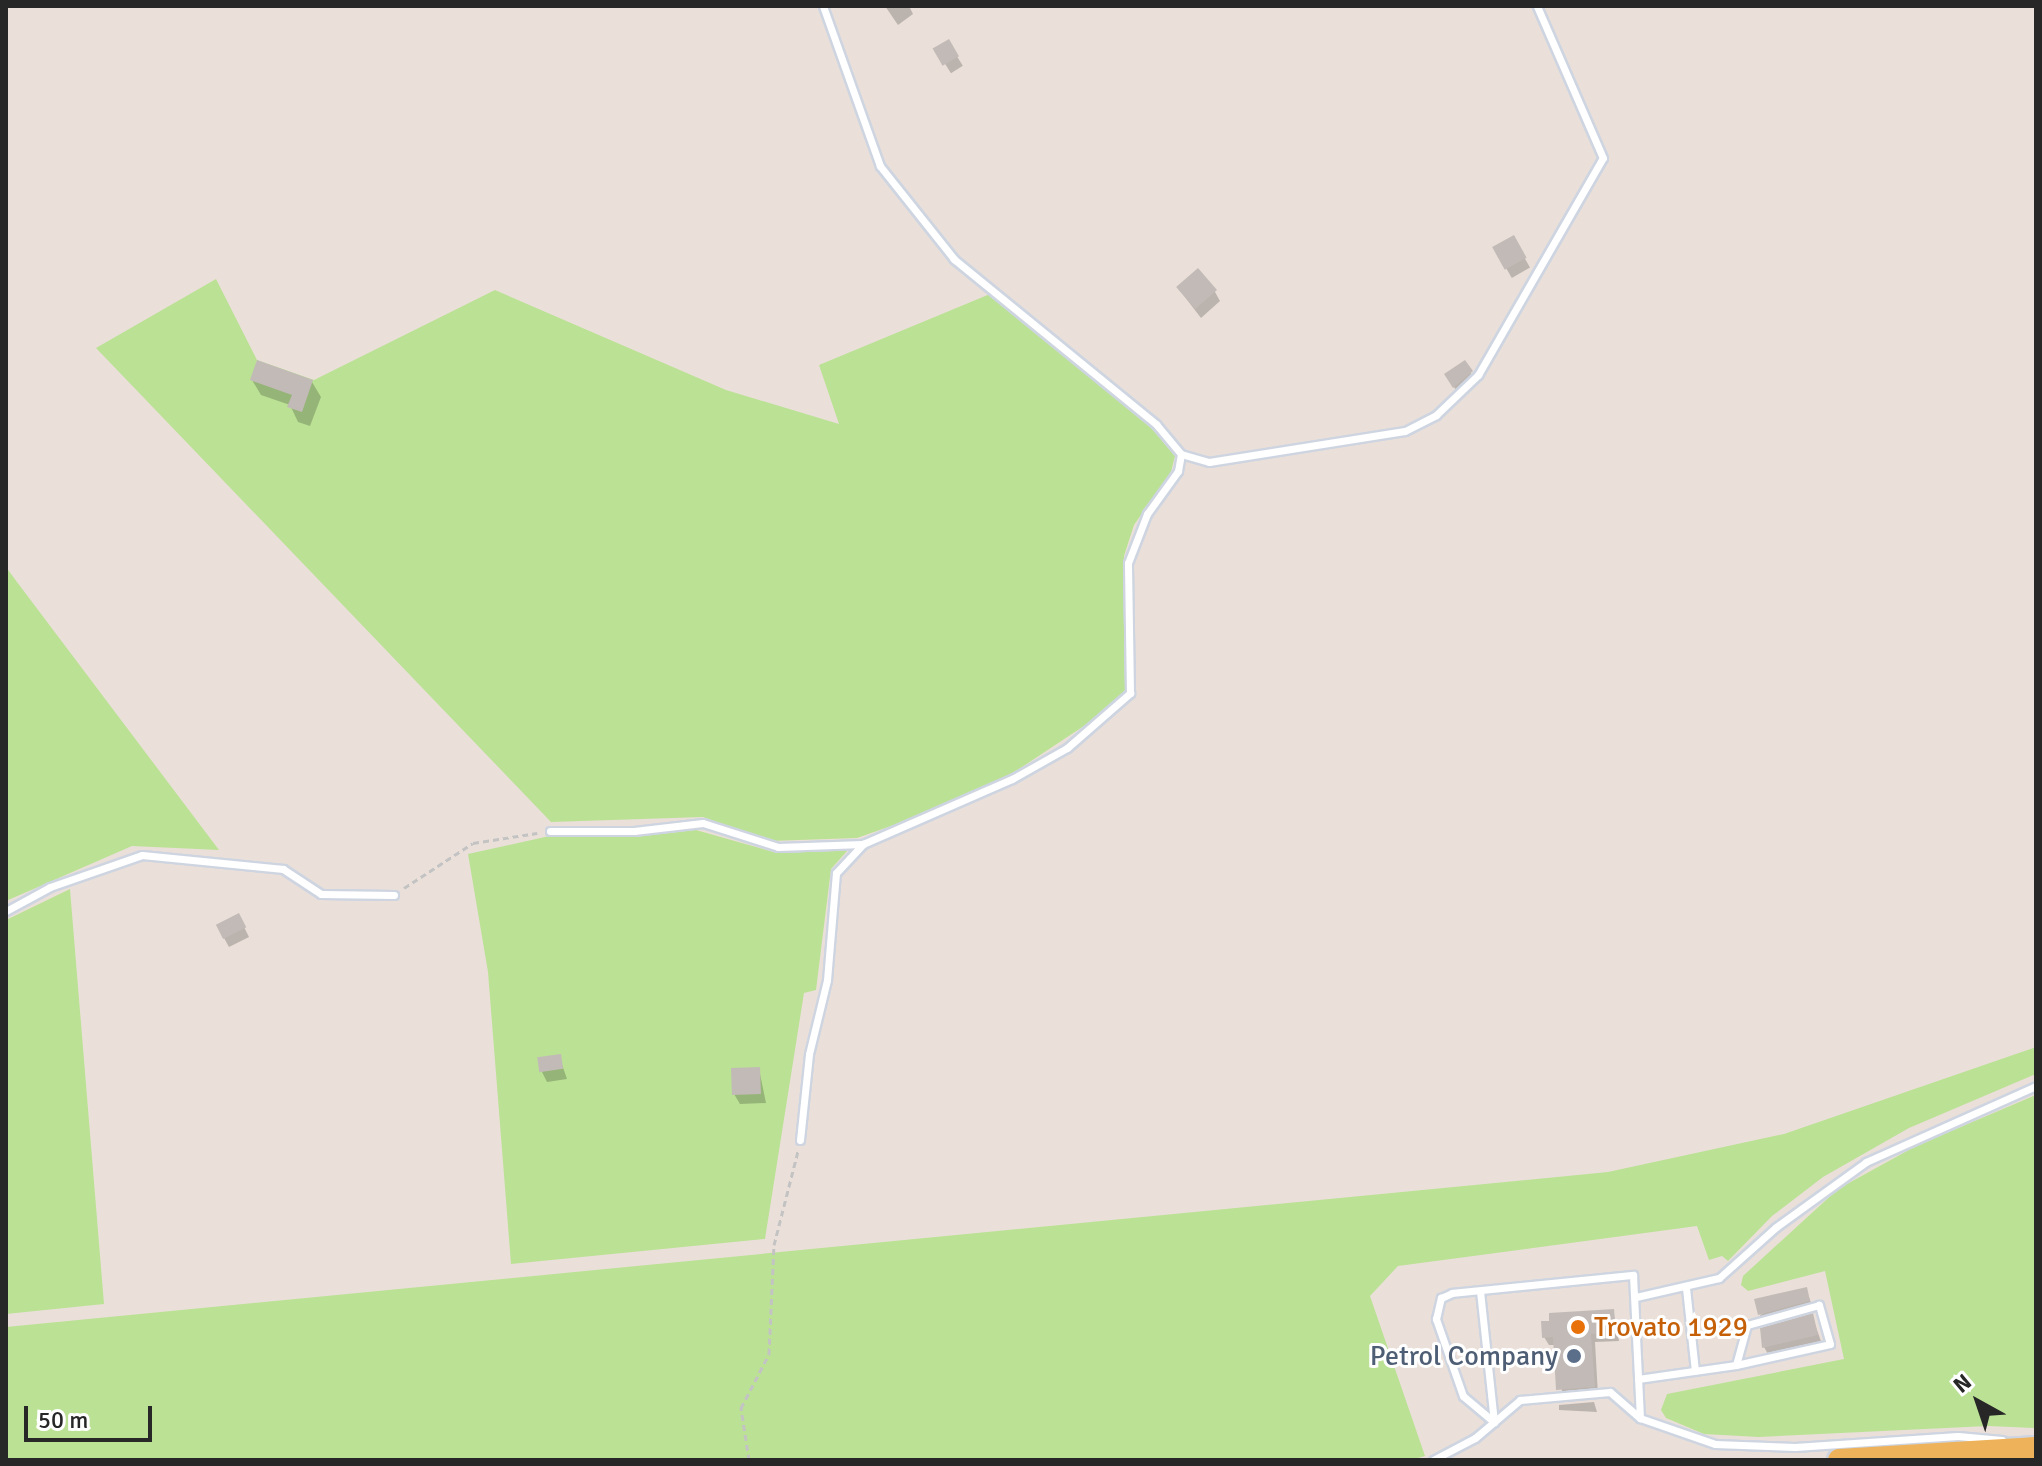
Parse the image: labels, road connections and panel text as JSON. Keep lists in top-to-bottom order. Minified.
{"places":["Trovato 1929","Petrol Company"],"scale_bar":"50 m","north":"top left"}
